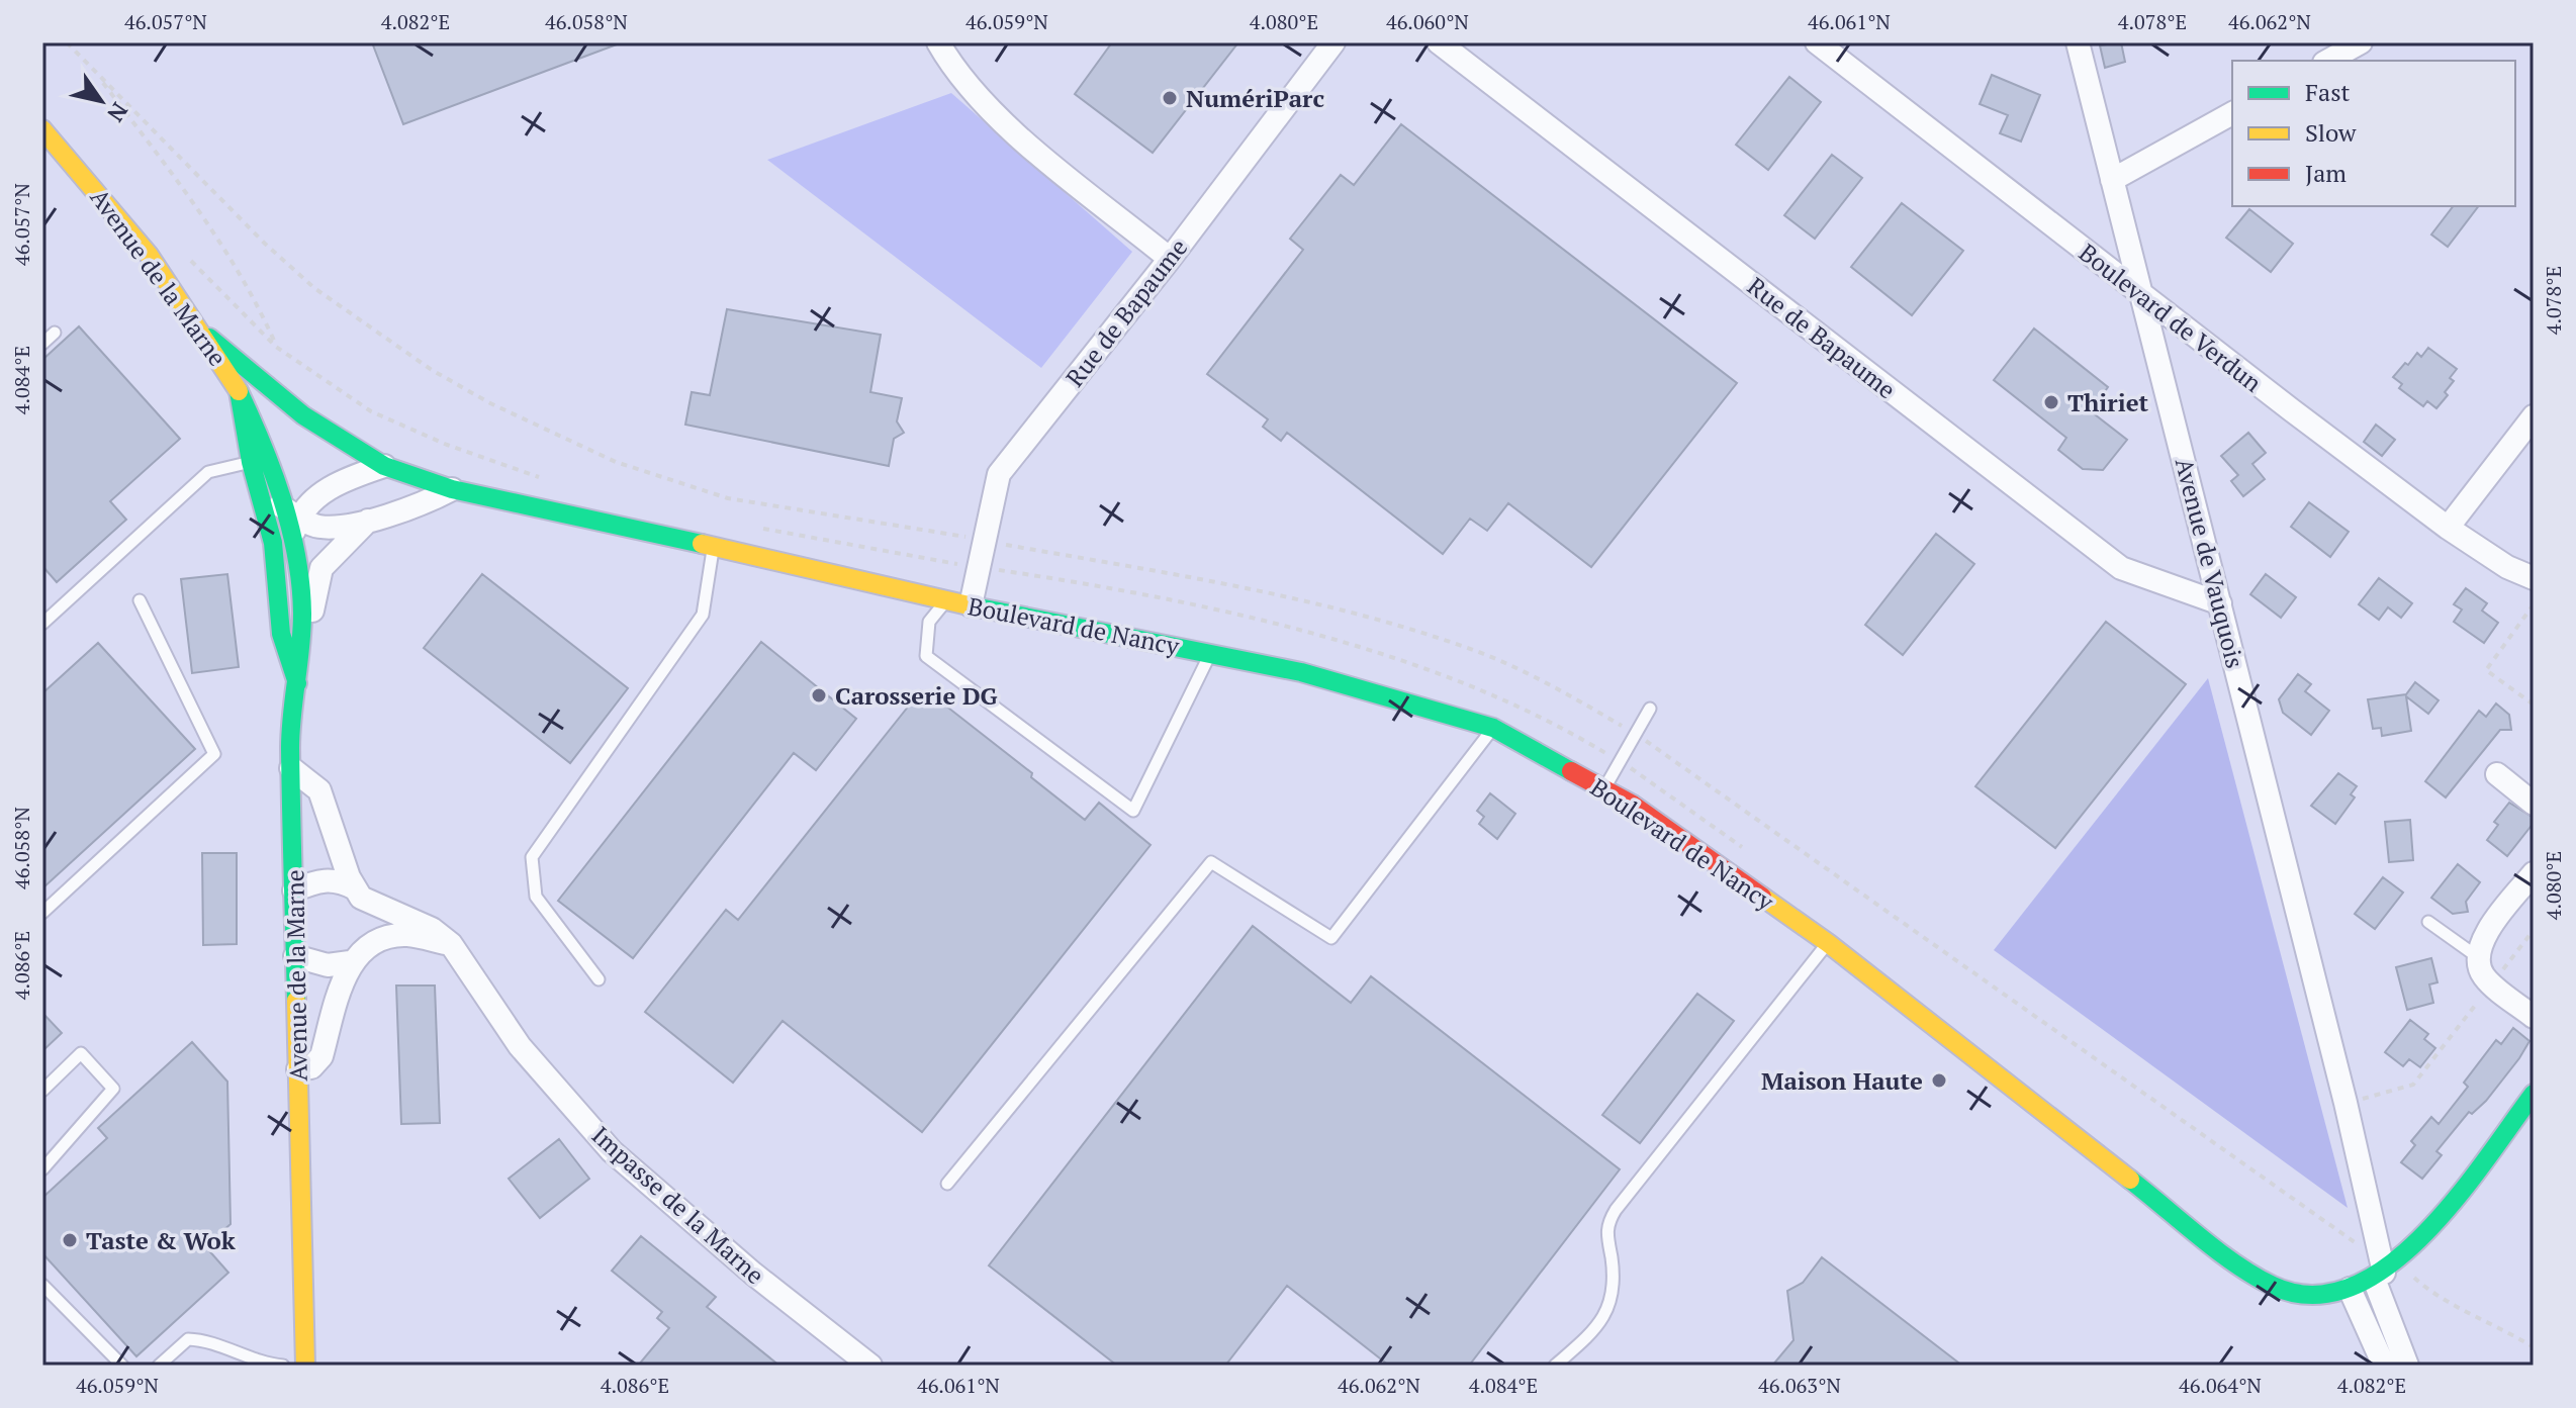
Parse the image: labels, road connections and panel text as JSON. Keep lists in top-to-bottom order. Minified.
{"streets":{"street":["Avenue de la Marne","Rue de Bapaume","Boulevard de Verdun","Avenue de Vauquois","Boulevard de Nancy","Impasse de la Marne"]},"crossings":[["Avenue de la Marne","Boulevard de Nancy"],["Avenue de la Marne","Impasse de la Marne"],["Rue de Bapaume","Avenue de Vauquois"],["Rue de Bapaume","Boulevard de Nancy"],["Boulevard de Verdun","Avenue de Vauquois"],["Avenue de Vauquois","Boulevard de Nancy"]],"places":["NumériParc","Thiriet","Carosserie DG","Maison Haute","Taste & Wok"],"legend":["Fast","Slow","Jam"],"north":"bottom right","coordinates":["46.057°N","4.082°E","46.058°N","46.059°N","4.080°E","46.060°N","46.061°N","4.078°E","46.062°N","4.084°E","4.086°E","46.063°N","46.064°N"]}
